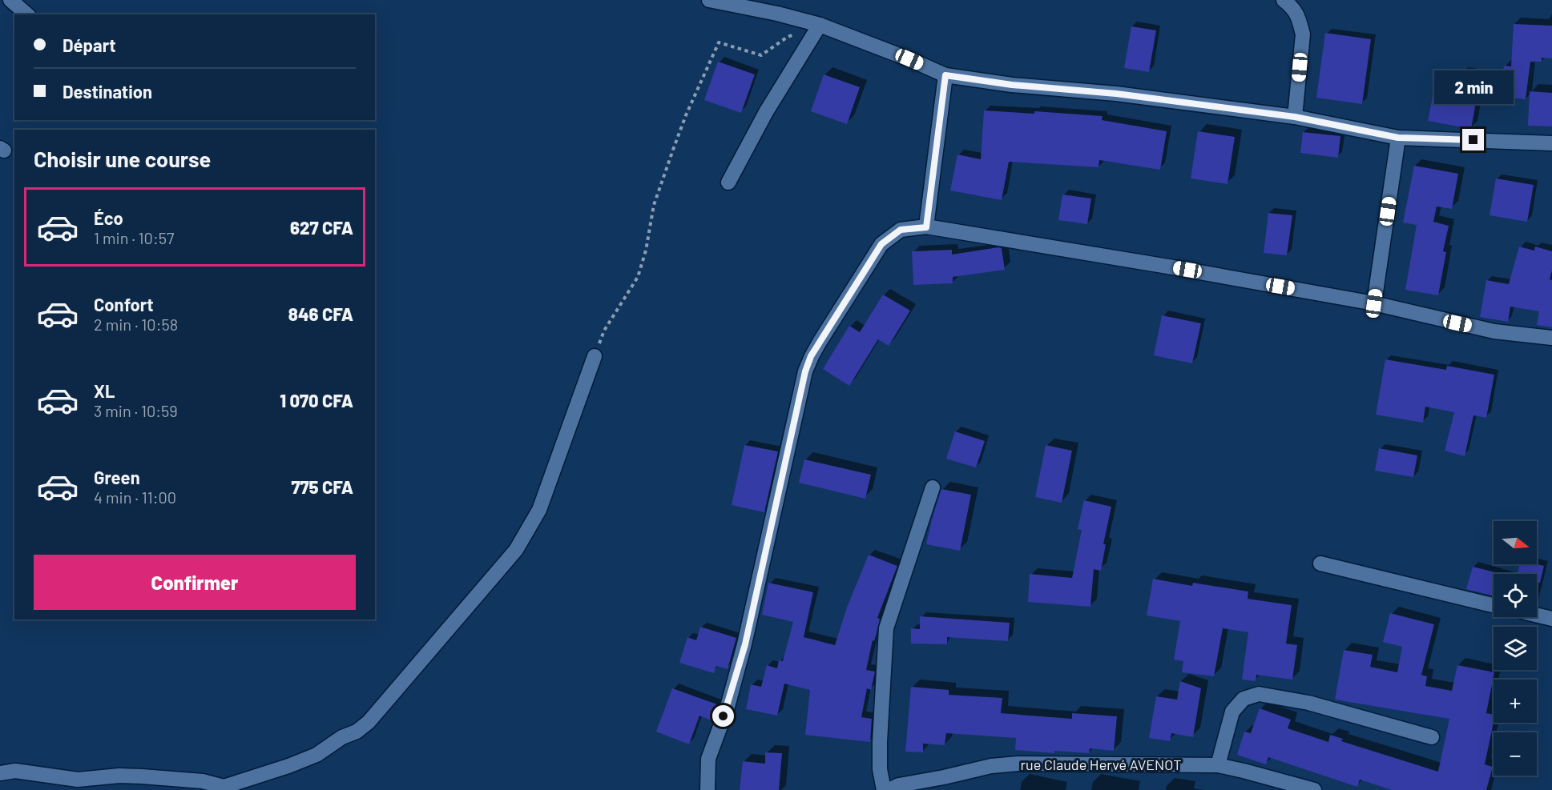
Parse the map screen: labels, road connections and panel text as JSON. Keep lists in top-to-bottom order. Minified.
{"streets":{"street":["rue Claude Hervé AVENOT"]},"north":"right","page":{"banner":["Départ","Destination"],"bubble":"2 min","heading":"Choisir une course","list":[{"name":"Éco","note":"1 min · 10:57","value":"627 CFA"},{"name":"Confort","note":"2 min · 10:58","value":"846 CFA"},{"name":"XL","note":"3 min · 10:59","value":"1 070 CFA"},{"name":"Green","note":"4 min · 11:00","value":"775 CFA"}],"map_buttons":["+","−"],"buttons":"Confirmer"}}
